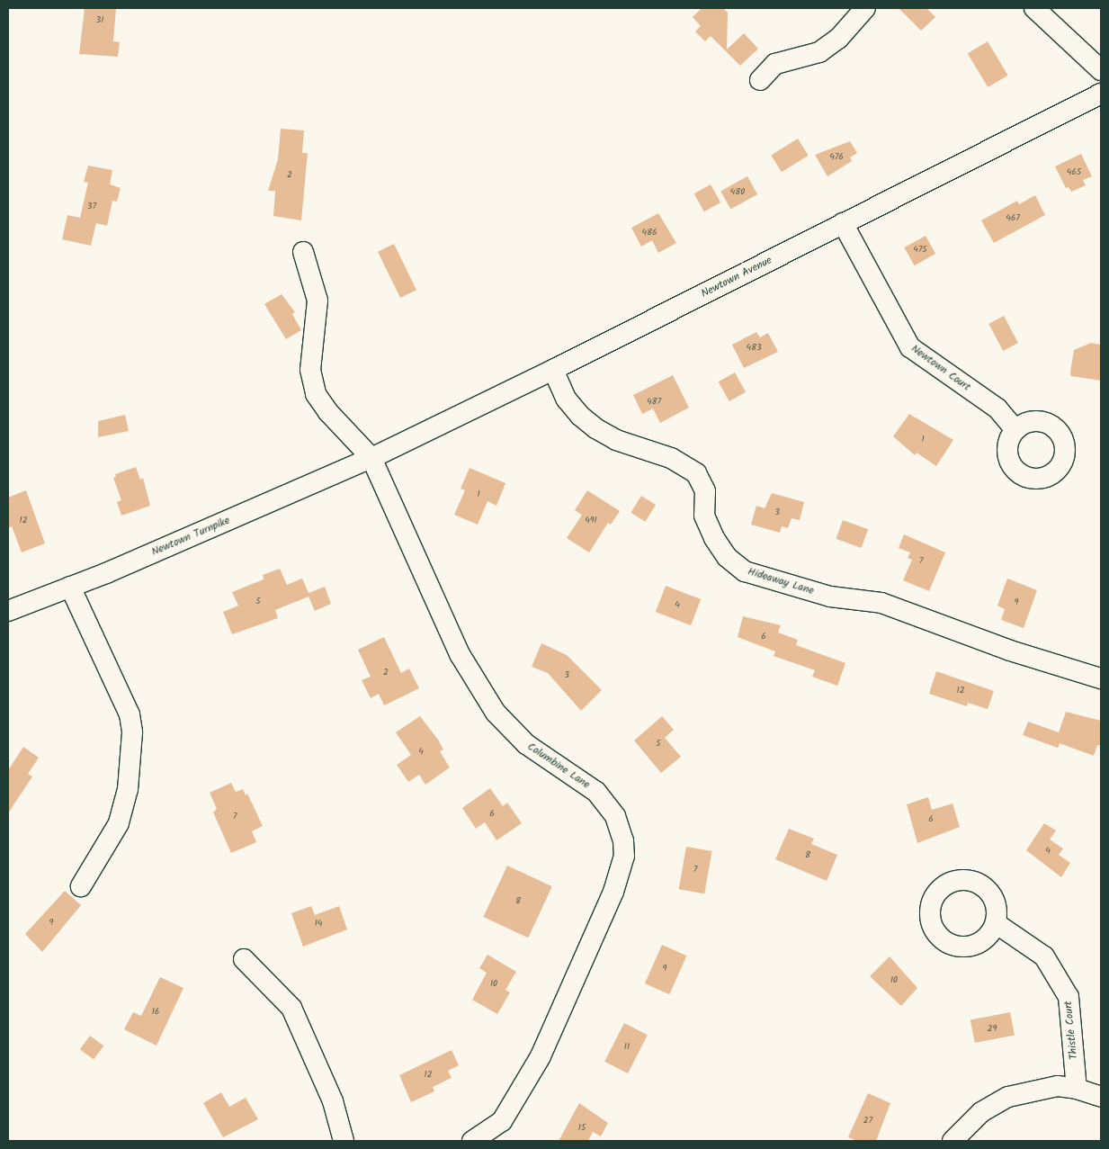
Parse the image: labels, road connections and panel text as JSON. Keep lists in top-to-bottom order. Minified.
{"streets":{"street":["Newtown Avenue","Newtown Court","Newtown Turnpike","Hideaway Lane","Columbine Lane","Thistle Court"]},"crossings":[["Newtown Avenue","Newtown Court"],["Newtown Avenue","Newtown Turnpike"],["Newtown Avenue","Hideaway Lane"],["Newtown Avenue","Columbine Lane"],["Newtown Turnpike","Columbine Lane"]],"house_numbers":["31","476","465","2","480","37","467","486","475","483","487","1","1","3","12","491","7","5","9","4","6","2","3","12","5","4","6","7","6","4","8","7","8","9","14","9","10","10","16","29","11","12","27","15"]}
